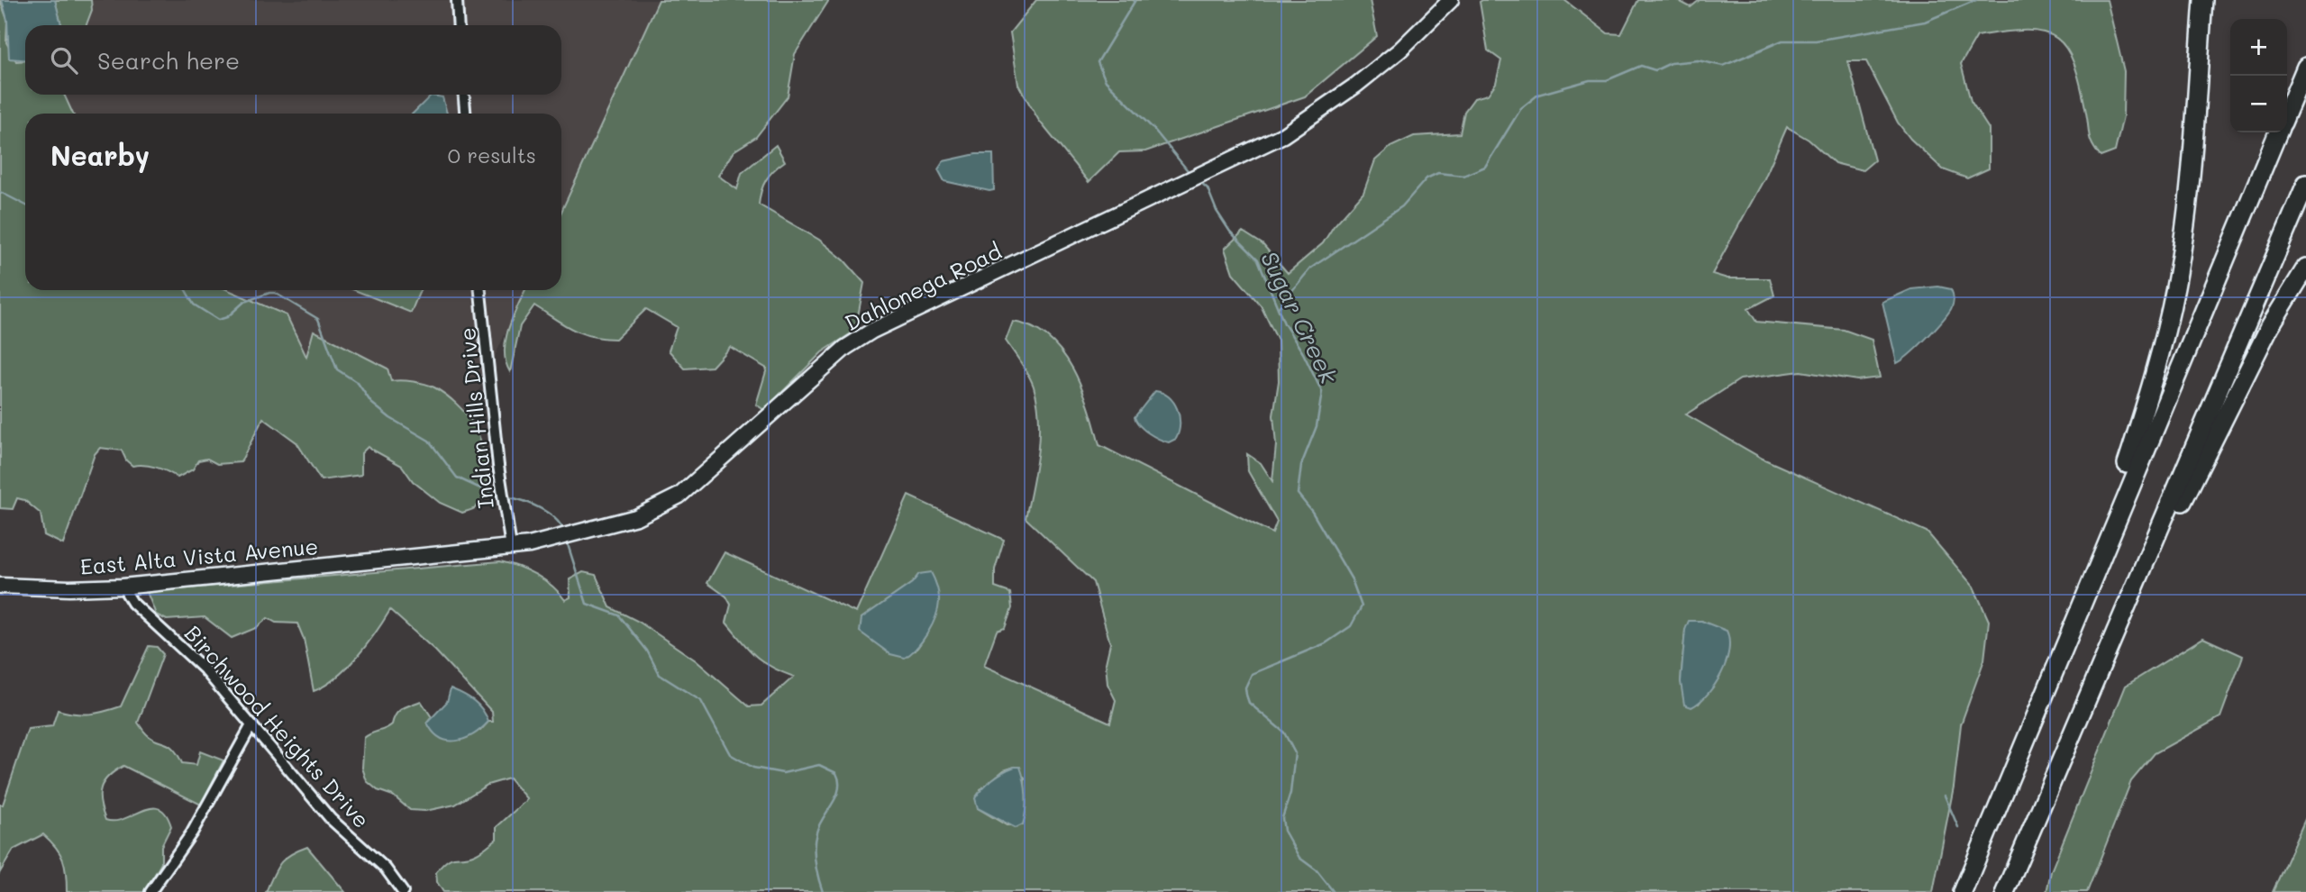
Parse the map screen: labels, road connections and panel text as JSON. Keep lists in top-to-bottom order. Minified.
{"streets":{"main road":["Dahlonega Road","East Alta Vista Avenue"],"street":["Indian Hills Drive","Birchwood Heights Drive"]},"crossings":[["Dahlonega Road","Indian Hills Drive"],["Dahlonega Road","East Alta Vista Avenue"],["East Alta Vista Avenue","Birchwood Heights Drive"]],"water":["Sugar Creek"],"page":{"map_buttons":["+","−"],"search":"Search here","heading":["Nearby","0 results"]}}
